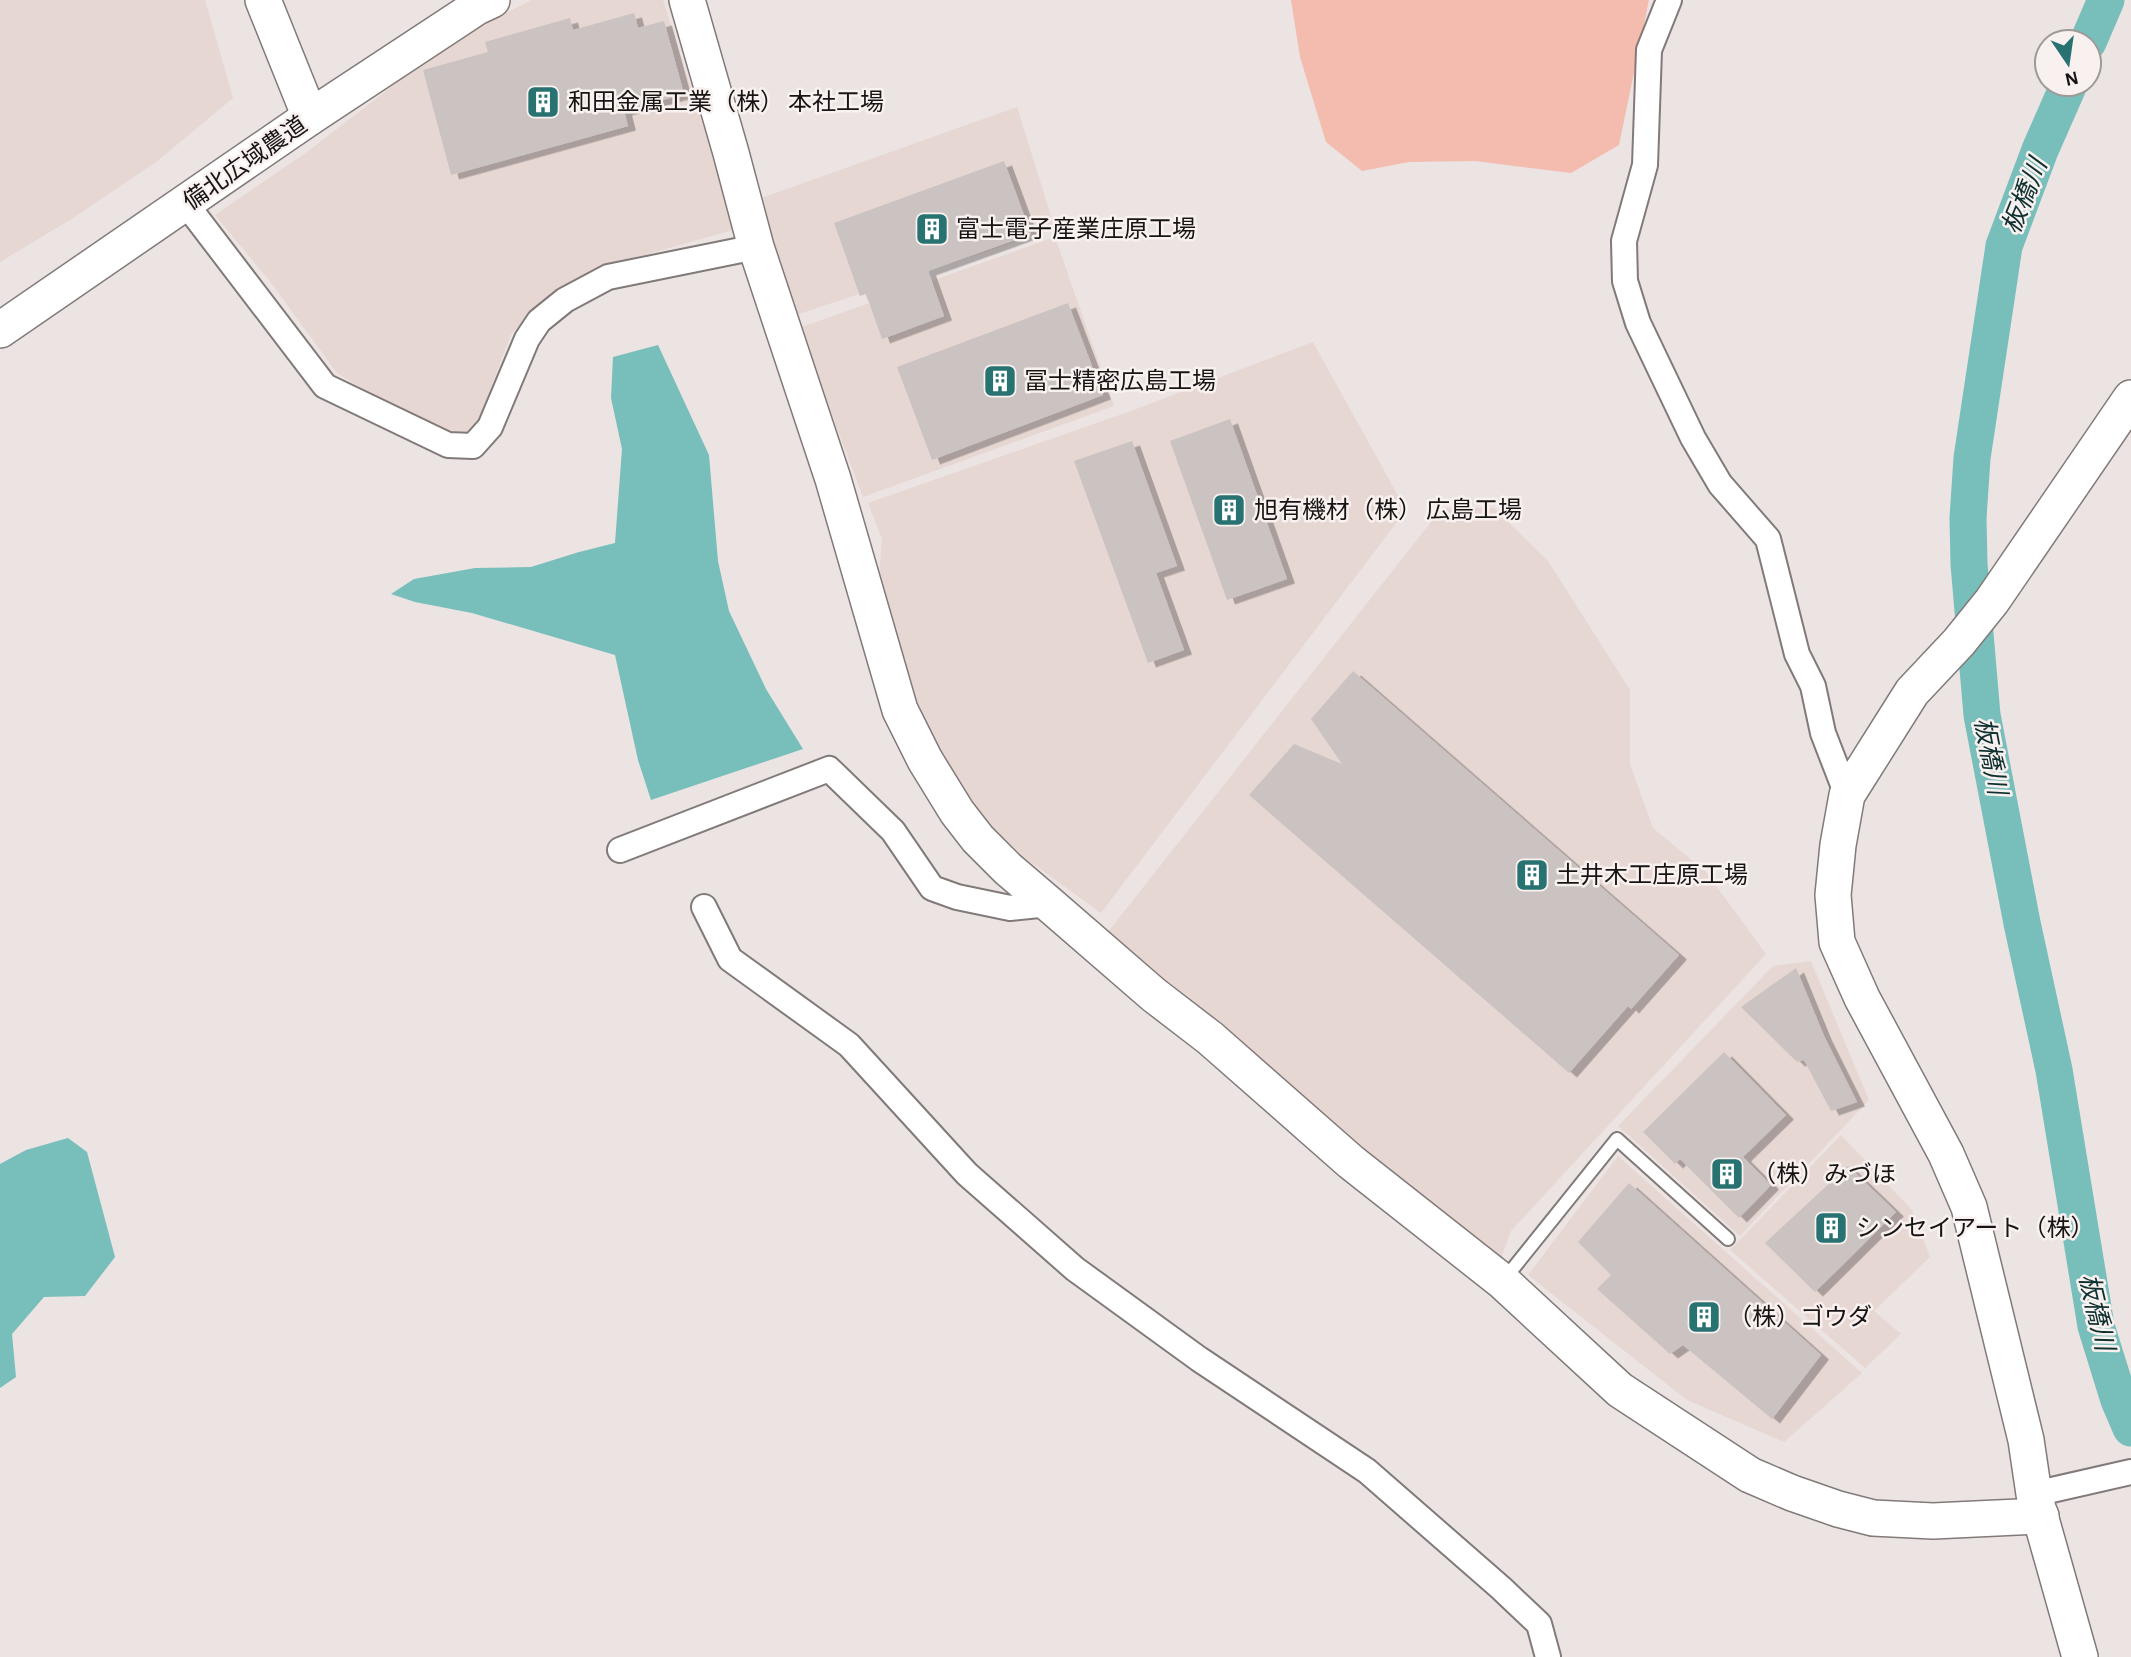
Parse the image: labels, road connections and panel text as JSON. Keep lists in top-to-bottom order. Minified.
{"streets":{"street":["備北広域農道"]},"water":["板橋川"],"places":{"building":["和田金属工業（株） 本社工場","富士電子産業庄原工場","冨士精密広島工場","旭有機材（株） 広島工場","土井木工庄原工場","（株）みづほ","シンセイアート（株）","（株）ゴウダ"]},"north":"bottom"}
